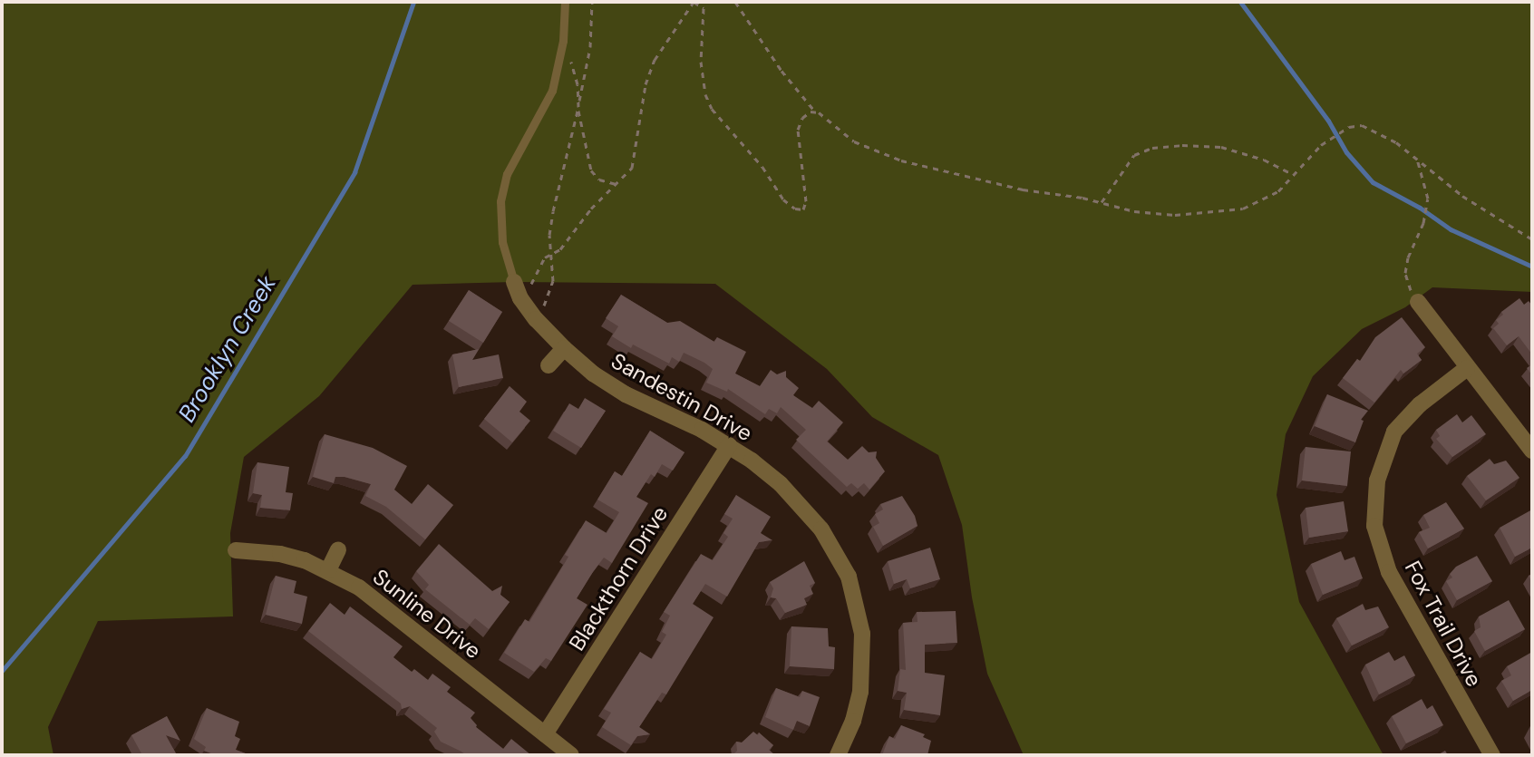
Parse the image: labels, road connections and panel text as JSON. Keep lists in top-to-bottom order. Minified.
{"streets":{"street":["Sandestin Drive","Blackthorn Drive","Sunline Drive","Fox Trail Drive"]},"crossings":[["Sandestin Drive","Blackthorn Drive"],["Blackthorn Drive","Sunline Drive"]],"water":["Brooklyn Creek"]}
